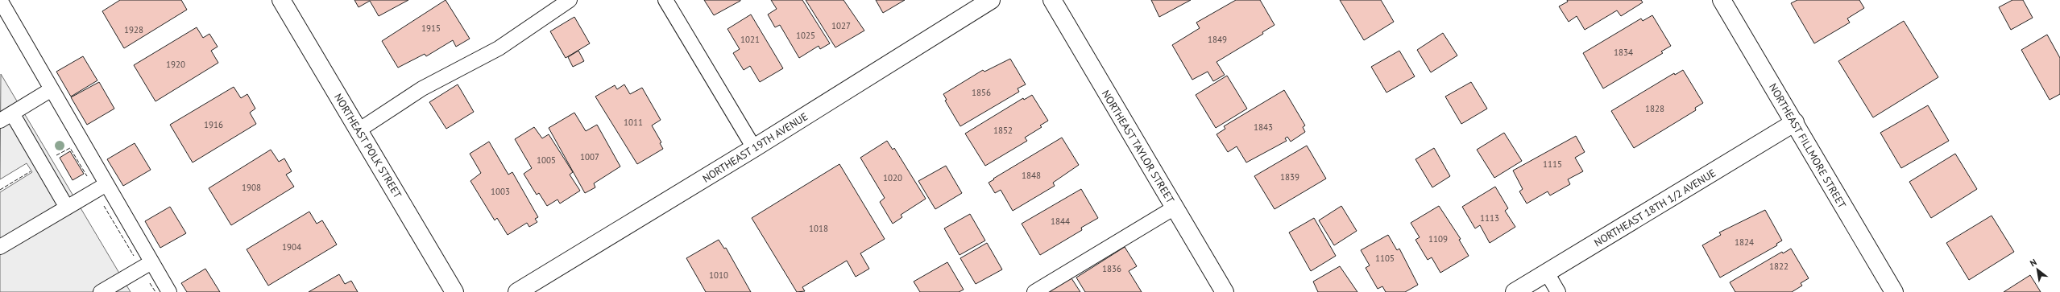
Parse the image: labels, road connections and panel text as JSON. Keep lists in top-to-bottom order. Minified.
{"streets":{"street":["NORTHEAST POLK STREET","NORTHEAST FILLMORE STREET","NORTHEAST TAYLOR STREET","NORTHEAST 19TH AVENUE","NORTHEAST 18TH 1/2 AVENUE"]},"crossings":[["NORTHEAST FILLMORE STREET","NORTHEAST 18TH 1/2 AVENUE"]],"house_numbers":["1027","1915","1928","1025","1021","1849","1834","1920","1856","1828","1011","1916","1843","1852","1007","1005","1115","1848","1839","1020","1908","1003","1113","1844","1018","1109","1824","1904","1105","1822","1836","1010"],"north":"top left"}
